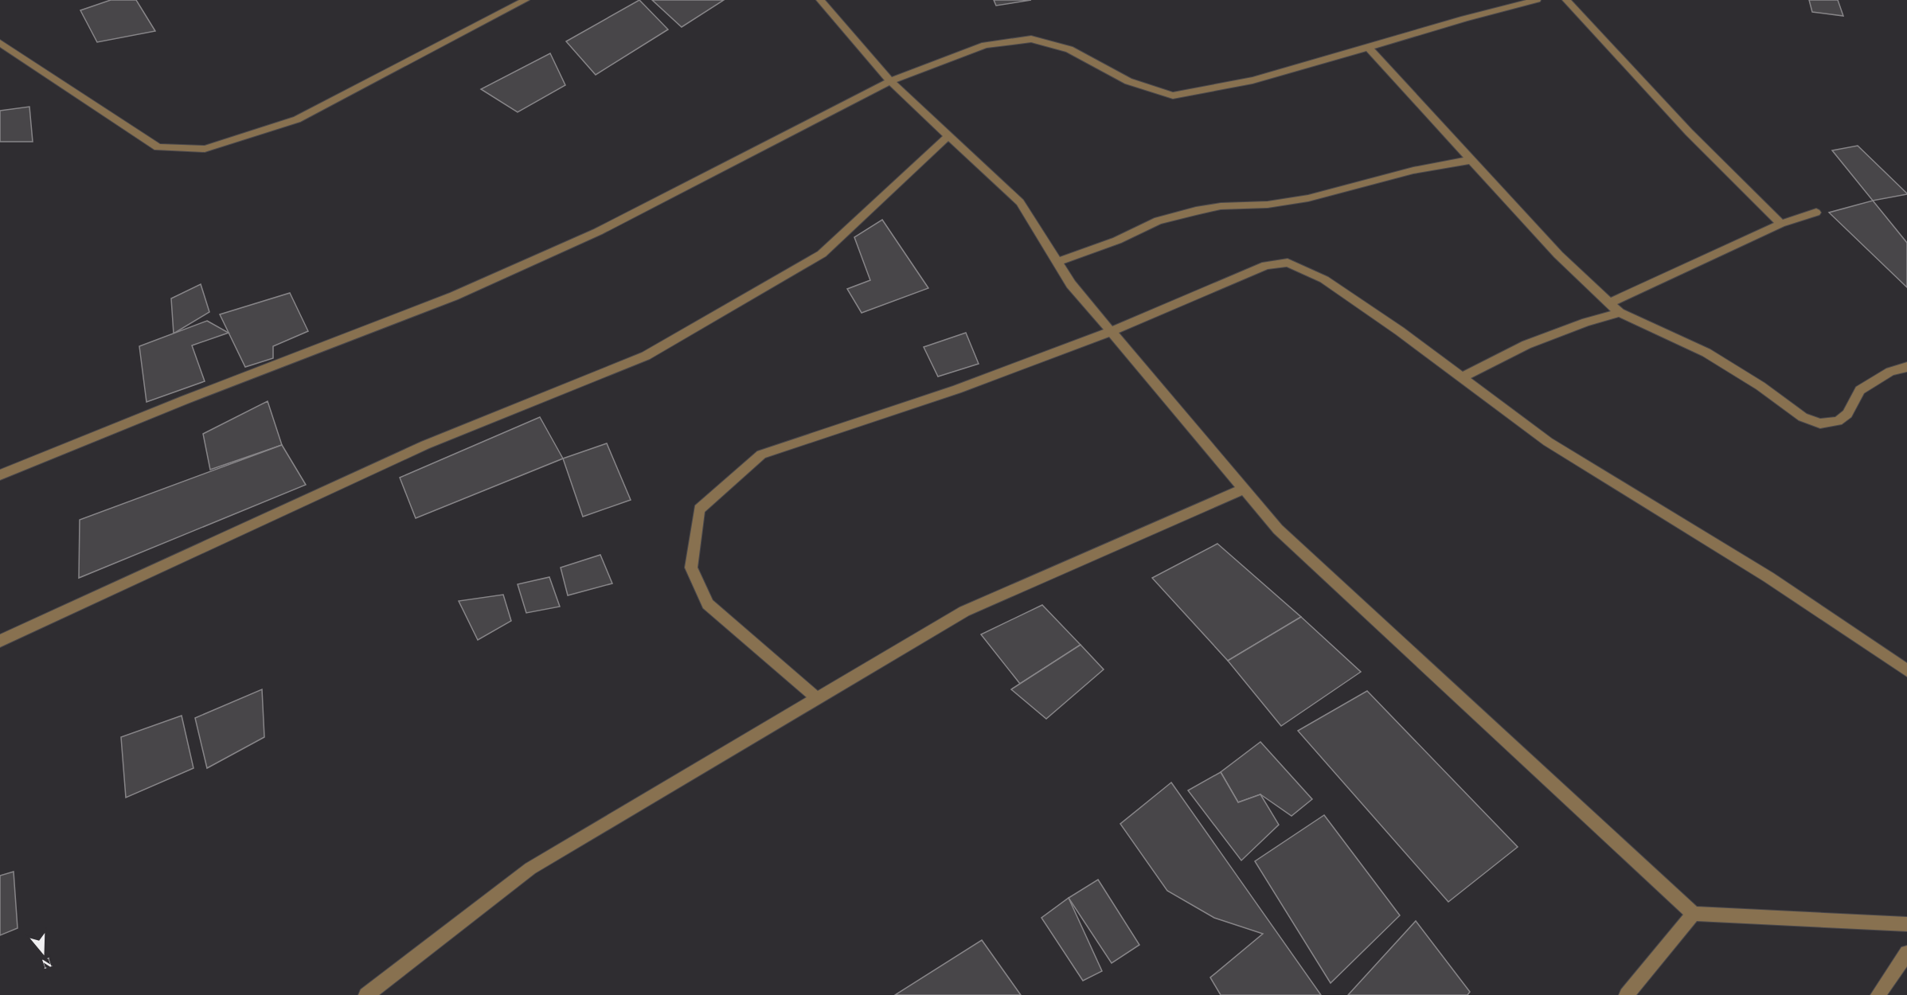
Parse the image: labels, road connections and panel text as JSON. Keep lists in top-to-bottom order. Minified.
{"north":"bottom"}
